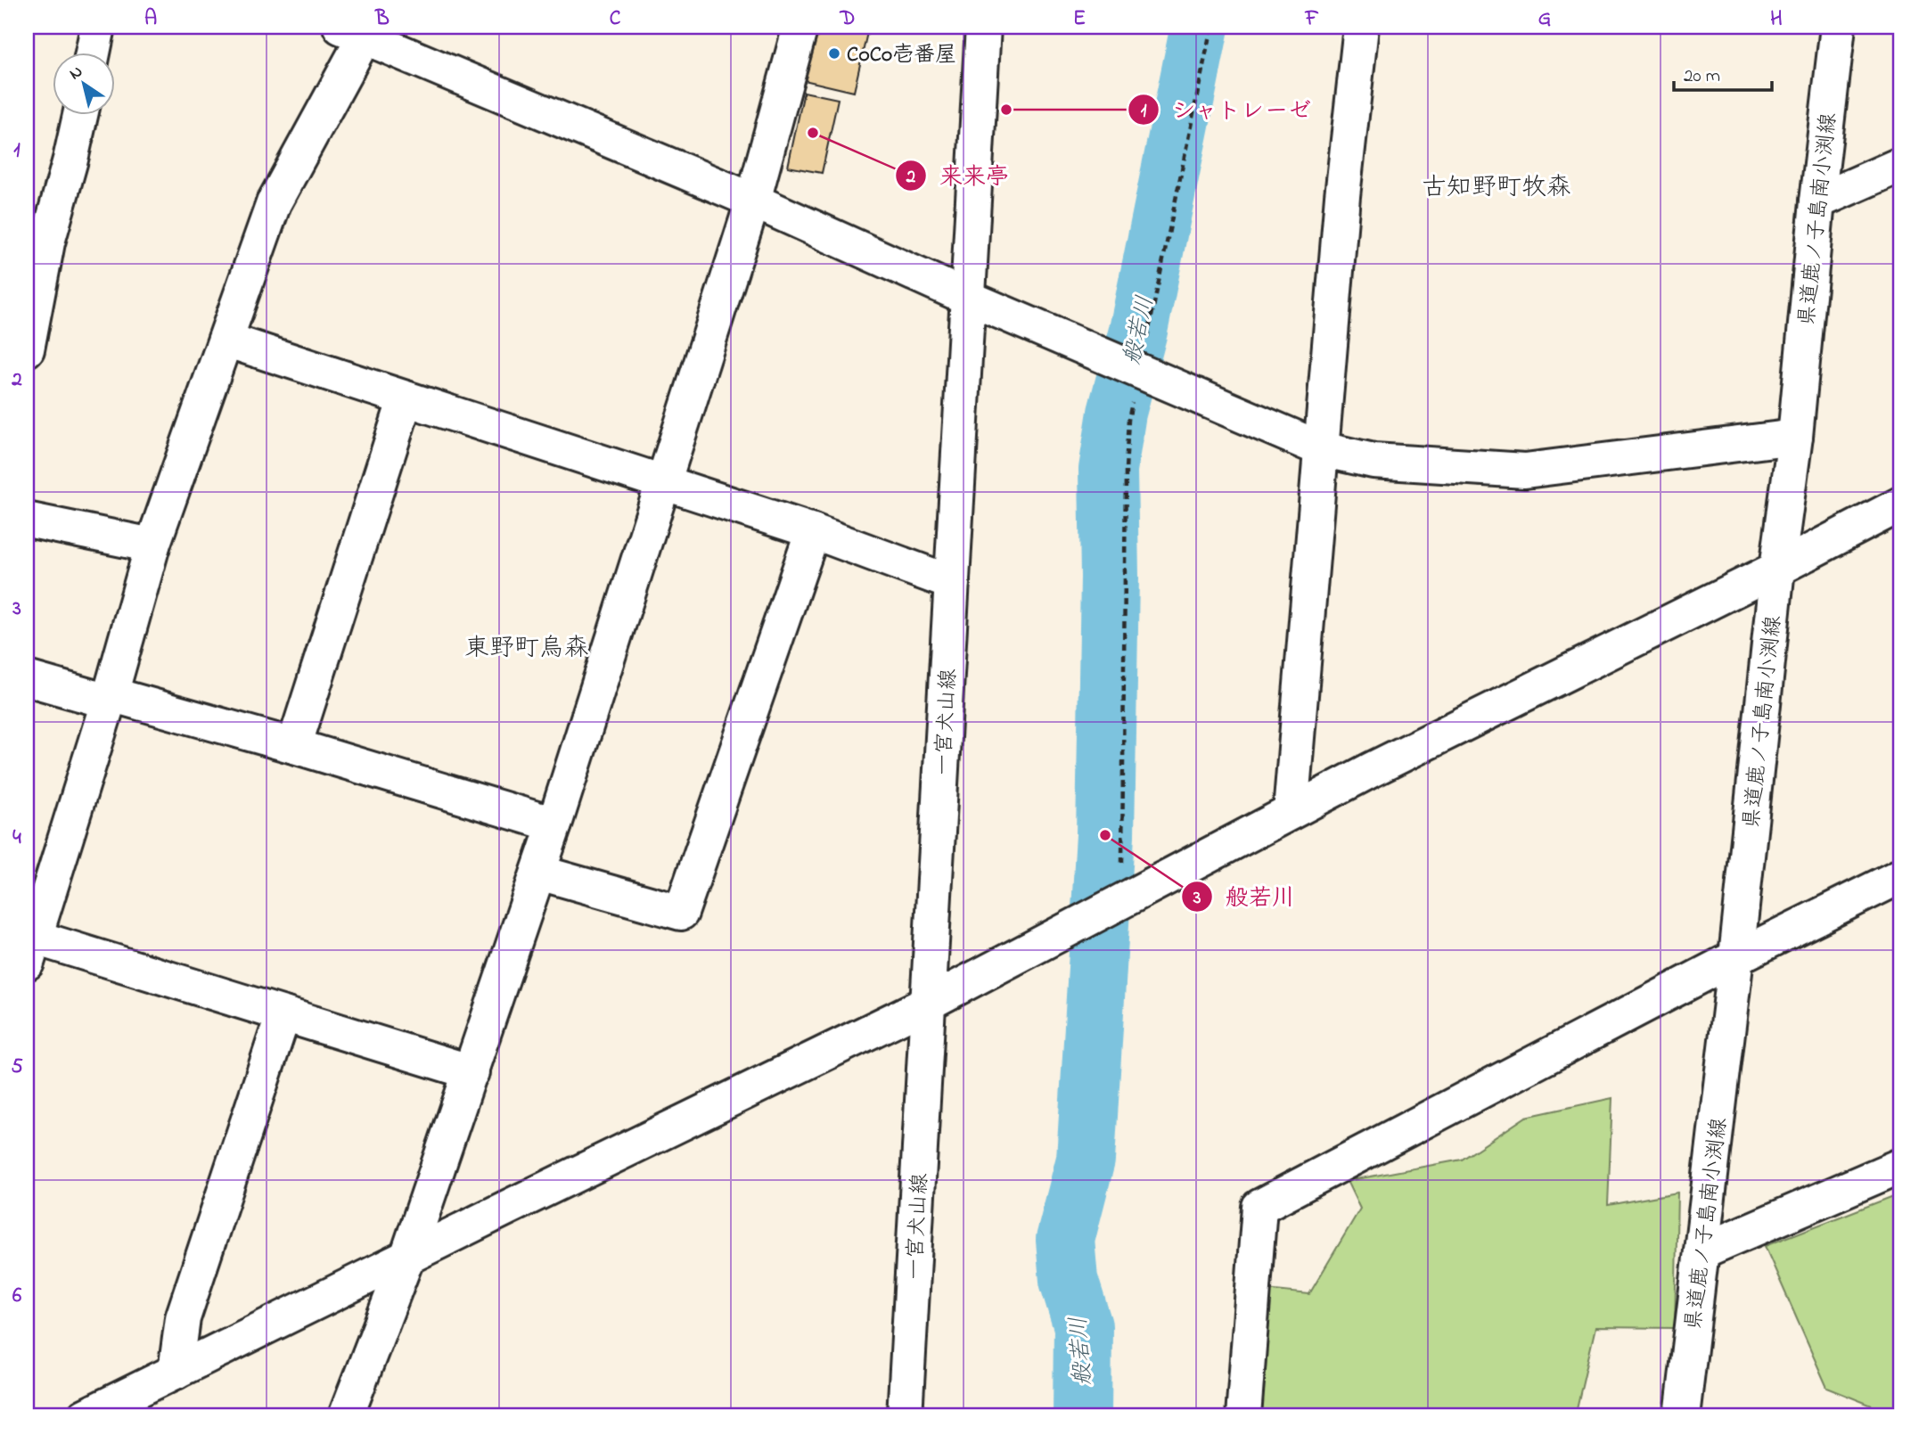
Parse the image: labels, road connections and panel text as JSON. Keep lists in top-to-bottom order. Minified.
{"streets":{"street":["県道鹿ノ子島南小渕線","一宮犬山線"]},"districts":["古知野町牧森","東野町烏森"],"water":["般若川"],"places":["CoCo壱番屋","シャトレーゼ","来来亭","般若川"],"scale_bar":"20 m","north":"top left","grid":{"columns":["A","B","C","D","E","F","G","H"],"rows":["1","2","3","4","5","6"]}}
